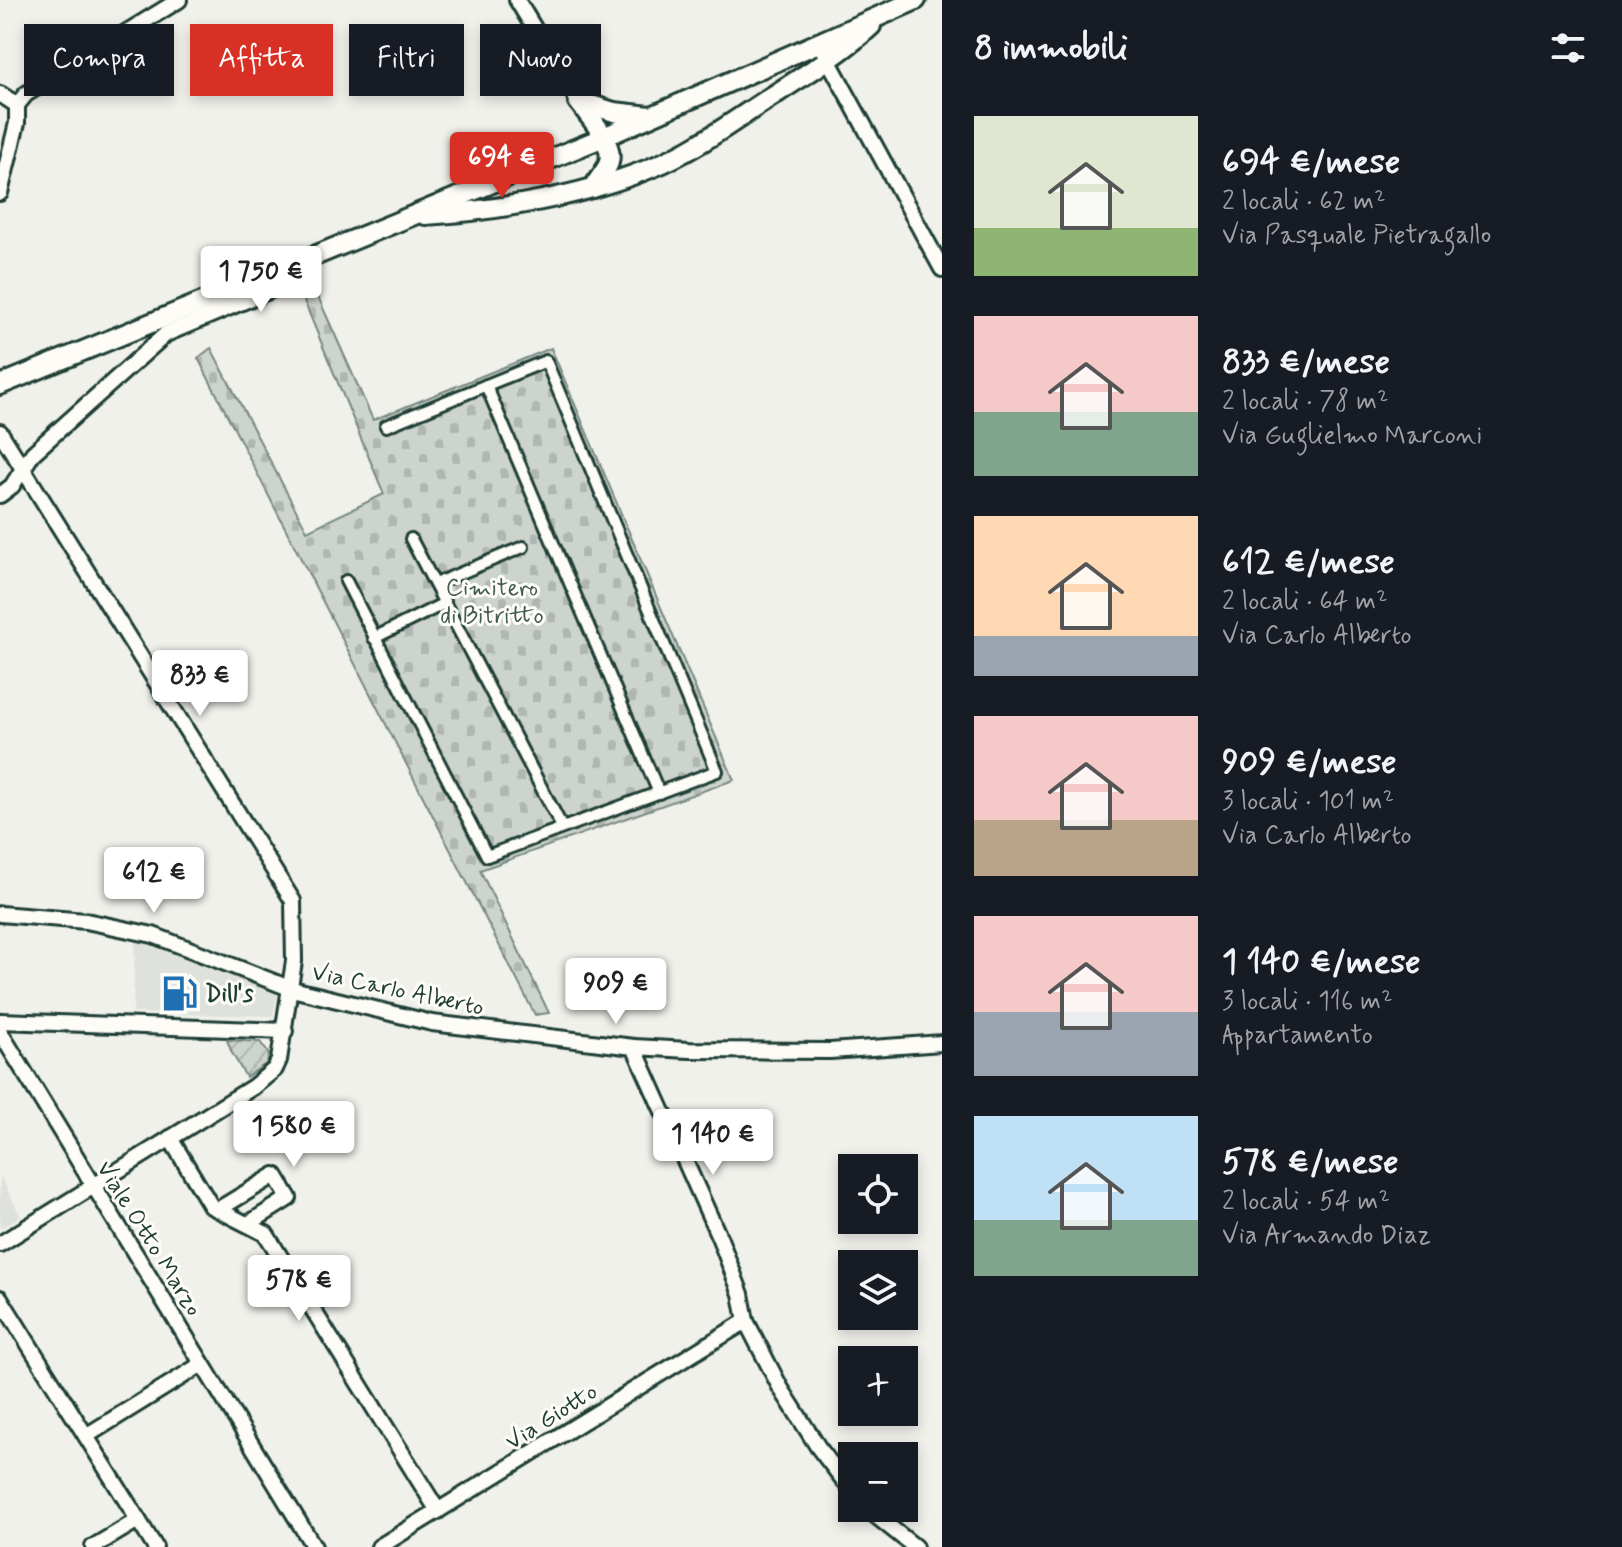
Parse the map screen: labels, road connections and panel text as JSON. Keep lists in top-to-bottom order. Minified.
{"streets":{"street":["Via Carlo Alberto","Viale Otto Marzo","Via Giotto"]},"parks":["Cimitero di Bitritto"],"places":{"fuel station":["Dill's"]},"page":{"heading":"8 immobili","chip":["Compra","Affitta","Filtri","Nuovo"],"list":[{"name":"694 €/mese","note":"2 locali · 62 m² · Via Pasquale Pietragallo"},{"name":"833 €/mese","note":"2 locali · 78 m² · Via Guglielmo Marconi"},{"name":"612 €/mese","note":"2 locali · 64 m² · Via Carlo Alberto"},{"name":"909 €/mese","note":"3 locali · 101 m² · Via Carlo Alberto"},{"name":"1 140 €/mese","note":"3 locali · 116 m² · Appartamento"},{"name":"578 €/mese","note":"2 locali · 54 m² · Via Armando Diaz"}],"price":["694 €","1 750 €","833 €","612 €","909 €","1 580 €","1 140 €","578 €"],"map_buttons":["+","−"]}}
